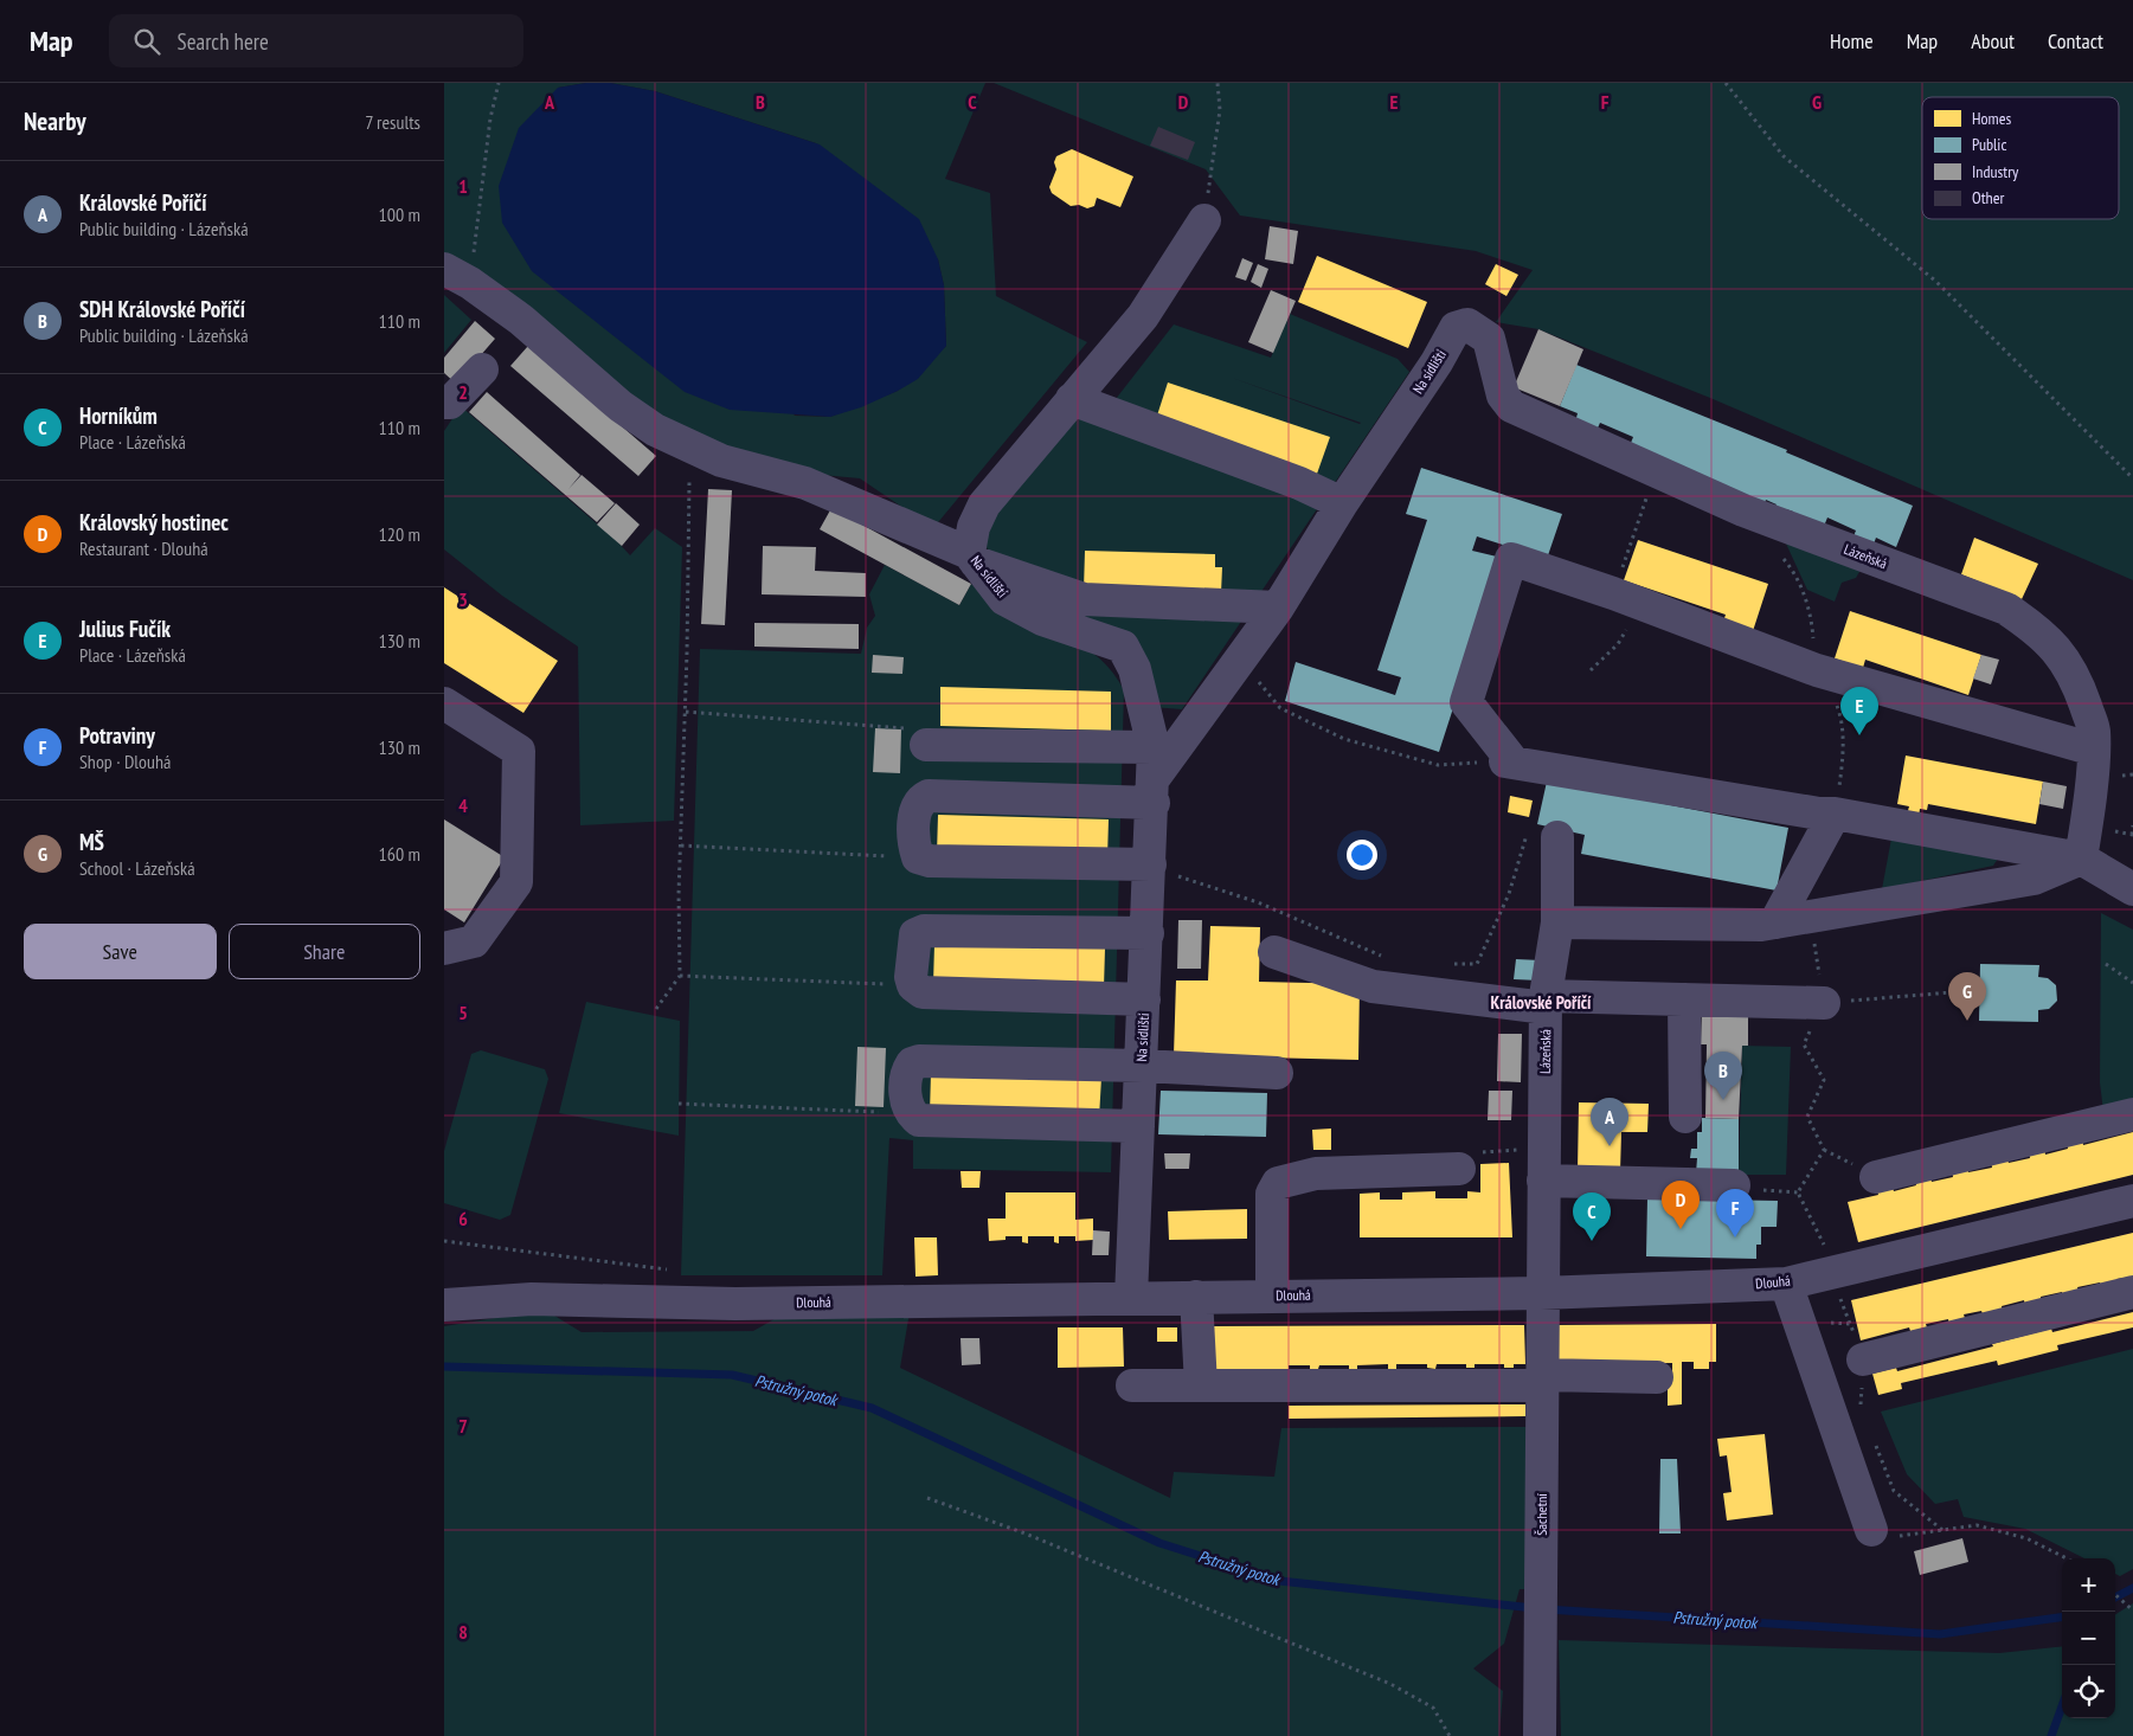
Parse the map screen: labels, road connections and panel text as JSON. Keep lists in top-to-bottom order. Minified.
{"streets":{"street":["Na sídlišti","Lázeňská","Dlouhá","Šachetní"]},"crossings":[["Na sídlišti","Lázeňská"],["Na sídlišti","Dlouhá"],["Lázeňská","Dlouhá"],["Lázeňská","Šachetní"],["Dlouhá","Šachetní"]],"districts":["Královské Poříčí"],"water":["Pstružný potok"],"legend":["Homes","Public","Industry","Other"],"page":{"header":"Map","search":"Search here","nav":["Home","Map","About","Contact"],"heading":["Nearby","7 results"],"list":[{"mark":"A","name":"Královské Poříčí","note":"Public building · Lázeňská","value":"100 m"},{"mark":"B","name":"SDH Královské Poříčí","note":"Public building · Lázeňská","value":"110 m"},{"mark":"C","name":"Horníkům","note":"Place · Lázeňská","value":"110 m"},{"mark":"D","name":"Královský hostinec","note":"Restaurant · Dlouhá","value":"120 m"},{"mark":"E","name":"Julius Fučík","note":"Place · Lázeňská","value":"130 m"},{"mark":"F","name":"Potraviny","note":"Shop · Dlouhá","value":"130 m"},{"mark":"G","name":"MŠ","note":"School · Lázeňská","value":"160 m"}],"pins":["E","G","B","A","D","F","C"],"buttons":["Save","Share"],"map_buttons":["+","−"]},"grid":{"columns":["A","B","C","D","E","F","G"],"rows":["1","2","3","4","5","6","7","8"]}}
